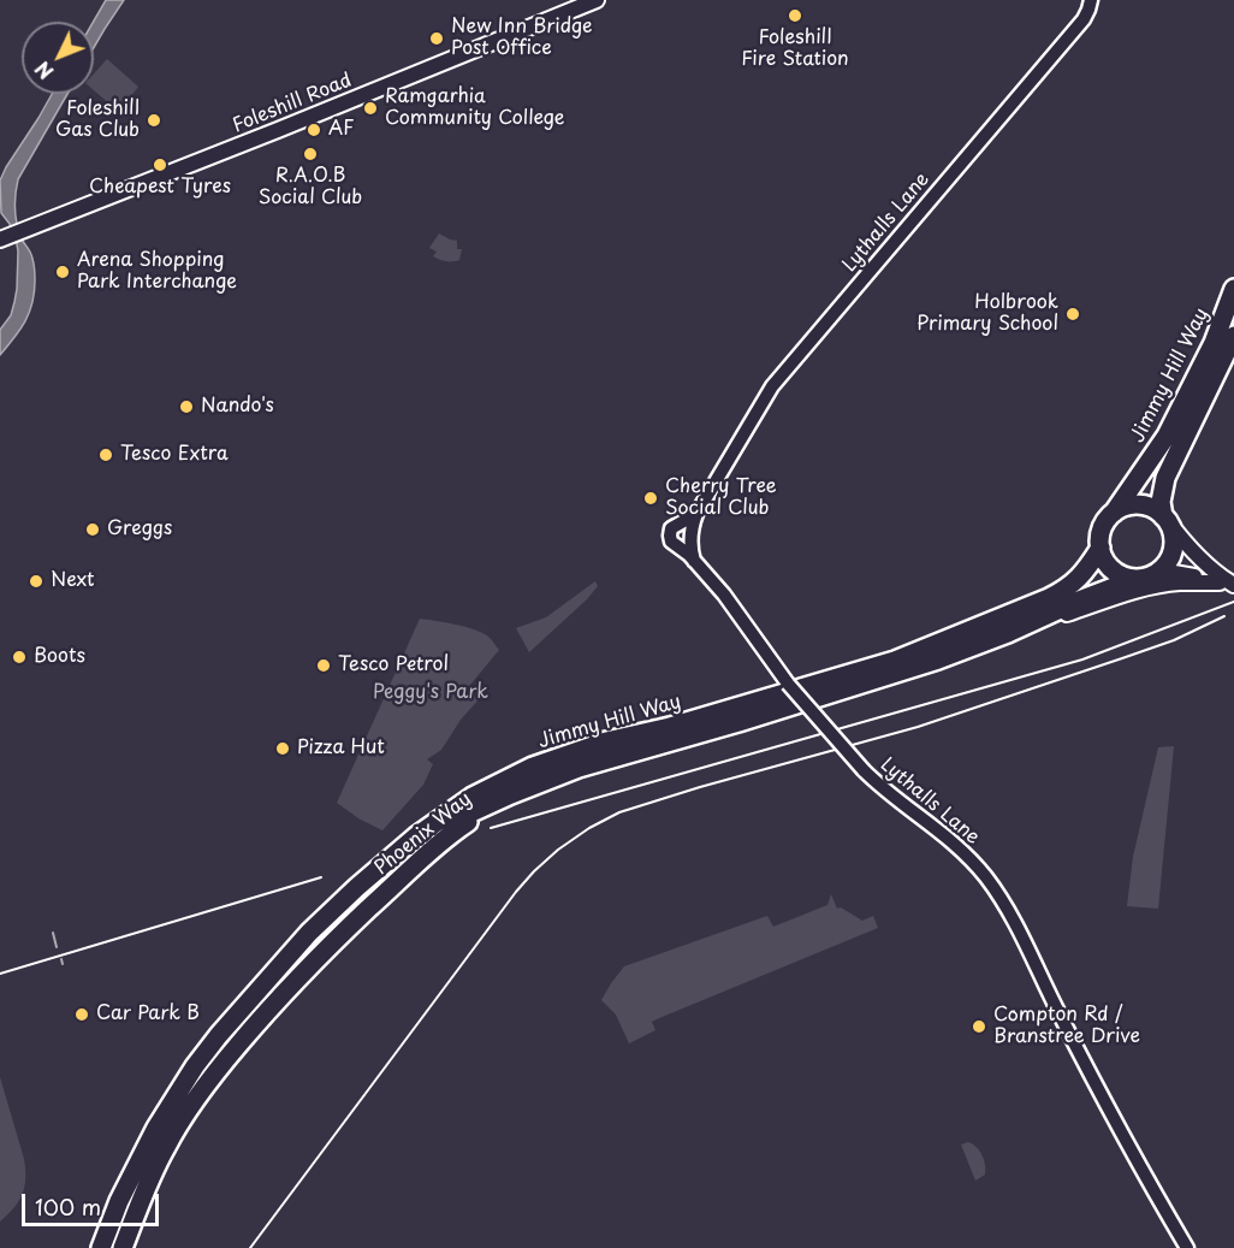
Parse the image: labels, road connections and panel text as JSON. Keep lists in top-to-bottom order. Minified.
{"streets":{"highway":["Jimmy Hill Way","Phoenix Way"],"main road":["Foleshill Road"],"street":["Lythalls Lane"]},"crossings":[["Jimmy Hill Way","Phoenix Way"]],"parks":["Peggy's Park"],"places":["Foleshill Fire Station","New Inn Bridge Post Office","Ramgarhia Community College","Foleshill Gas Club","AF","R.A.O.B Social Club","Cheapest Tyres","Arena Shopping Park Interchange","Holbrook Primary School","Nando's","Tesco Extra","Cherry Tree Social Club","Greggs","Next","Boots","Tesco Petrol","Pizza Hut","Car Park B","Compton Rd / Branstree Drive"],"scale_bar":"100 m","north":"bottom left"}
